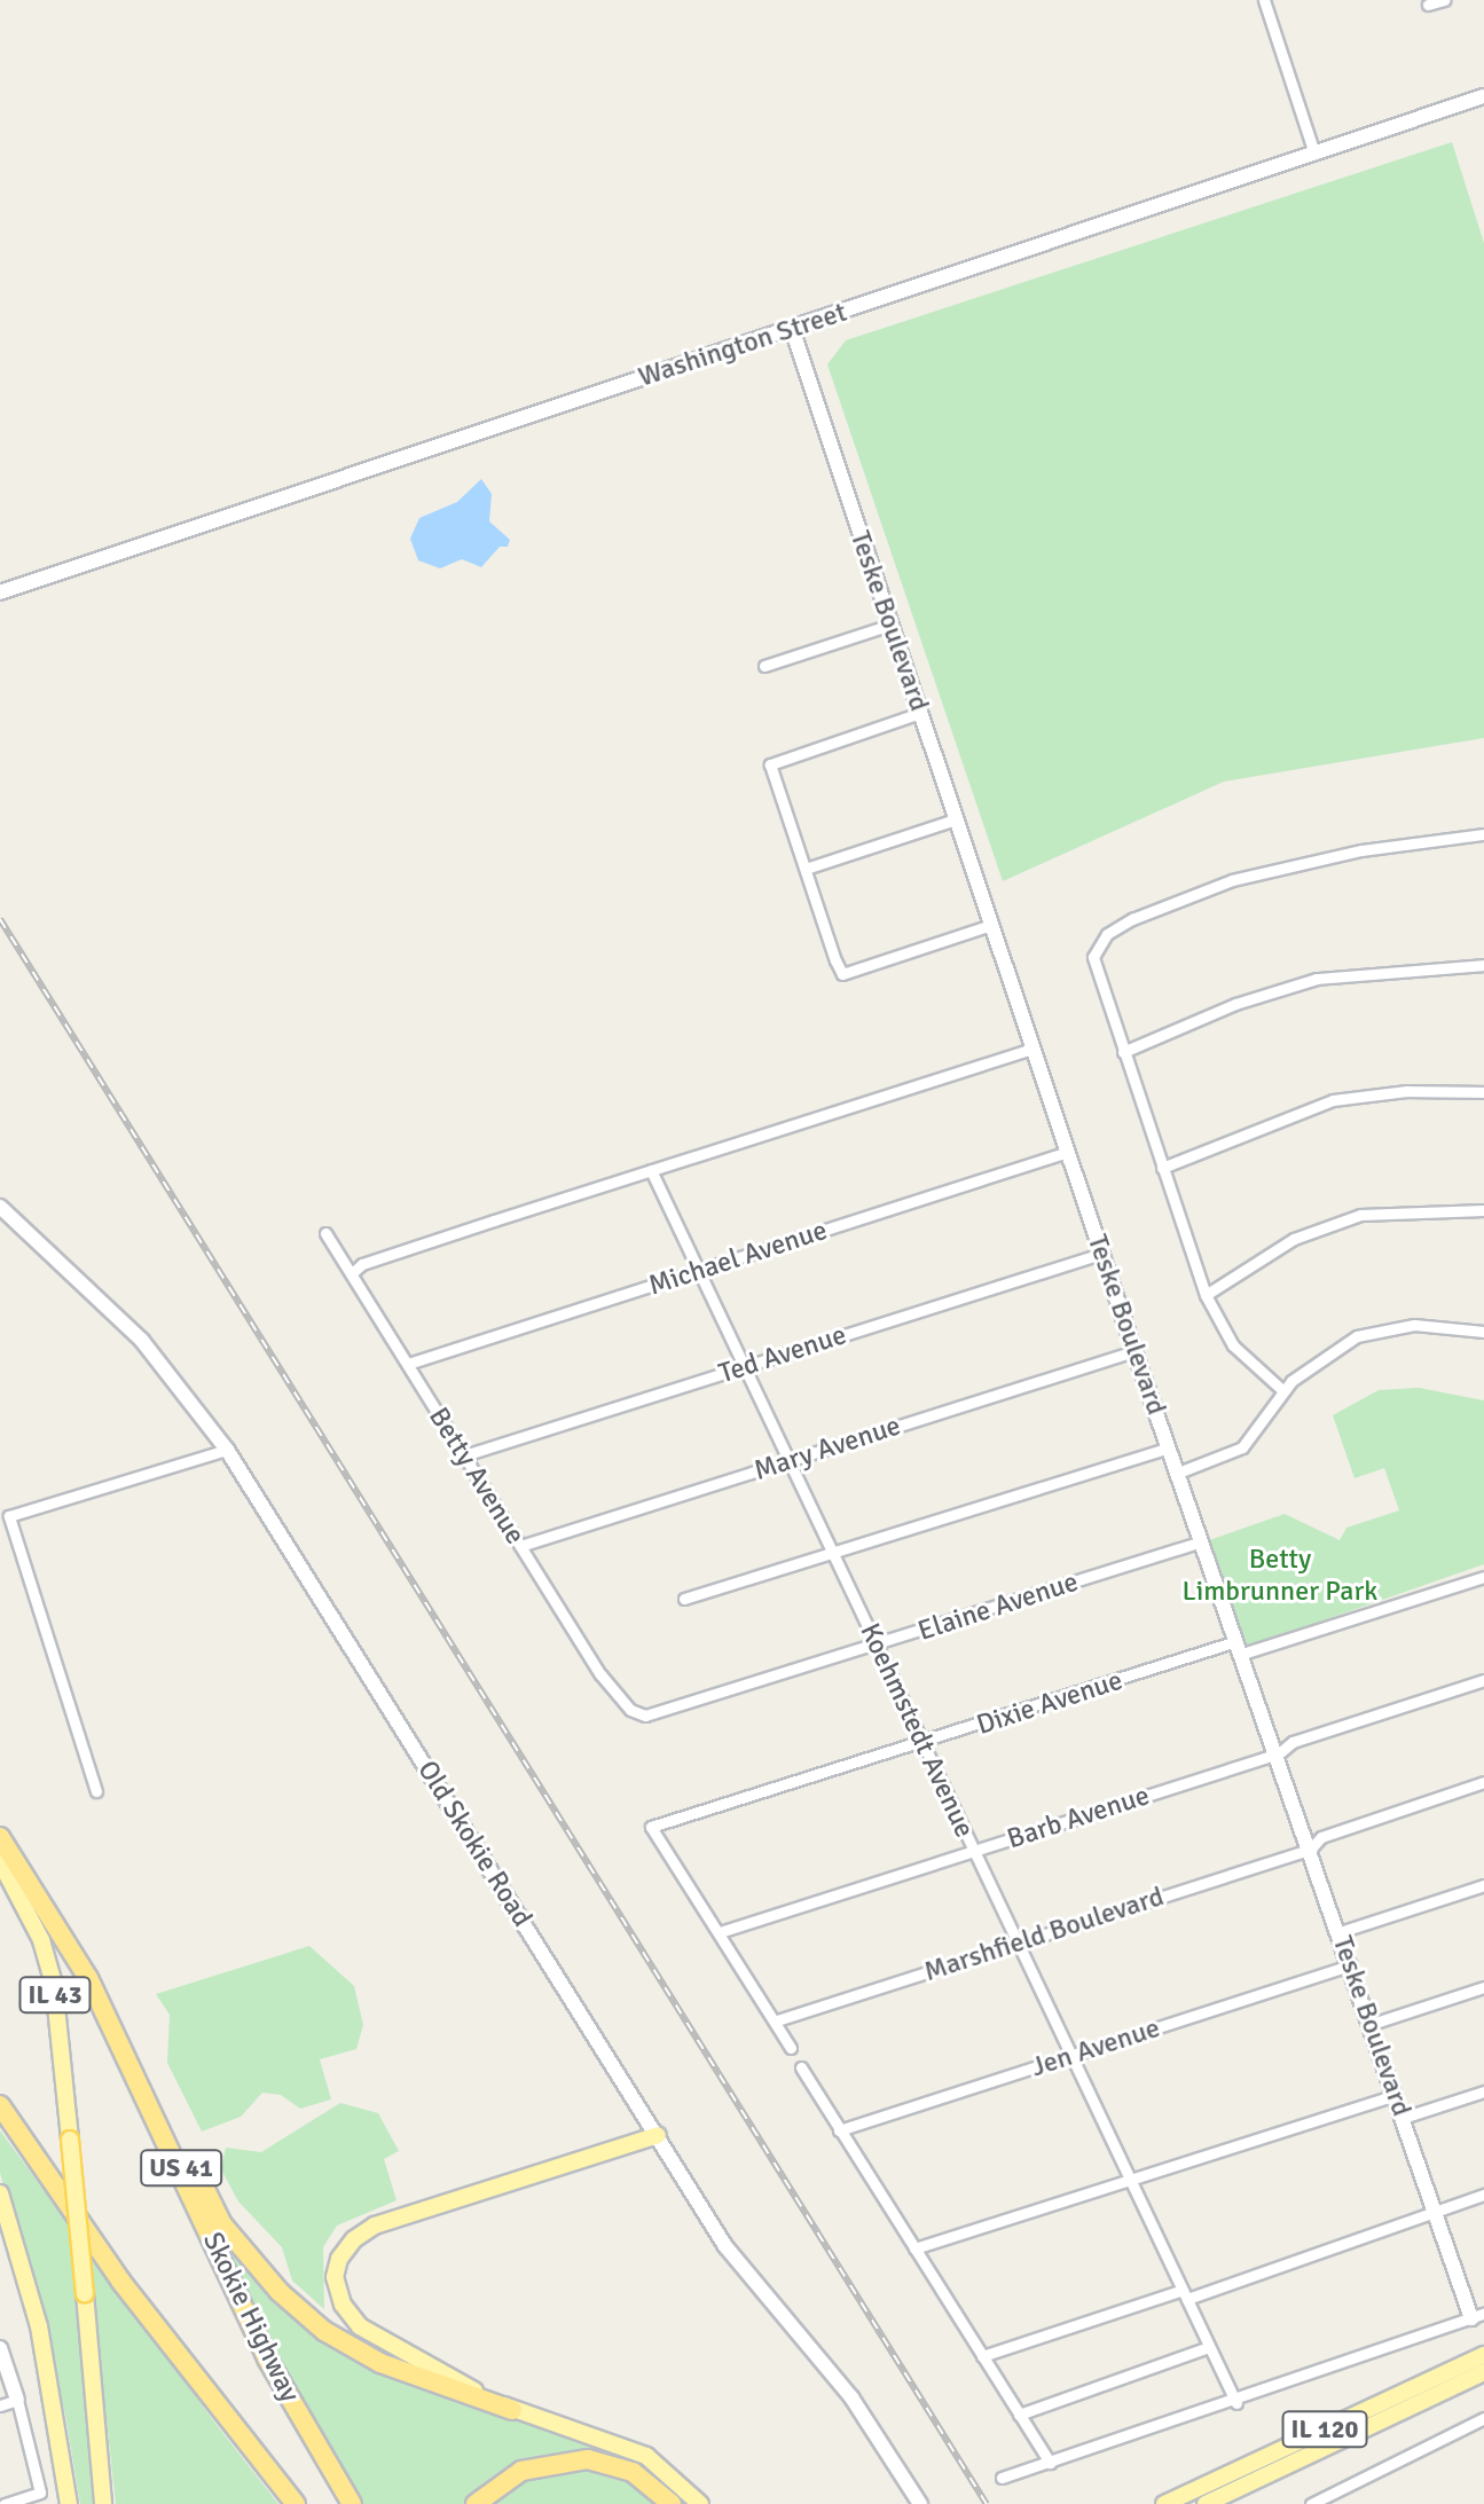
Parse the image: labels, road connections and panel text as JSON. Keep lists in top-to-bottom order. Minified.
{"streets":{"highway":["US 41","Skokie Highway"],"main road":["IL 43","IL 120"],"street":["Washington Street","Teske Boulevard","Michael Avenue","Ted Avenue","Mary Avenue","Betty Avenue","Elaine Avenue","Dixie Avenue","Koehmstedt Avenue","Barb Avenue","Old Skokie Road","Marshfield Boulevard","Jen Avenue"]},"crossings":[["Washington Street","Teske Boulevard"],["Teske Boulevard","Michael Avenue"],["Teske Boulevard","Ted Avenue"],["Teske Boulevard","Mary Avenue"],["Teske Boulevard","Elaine Avenue"],["Teske Boulevard","Dixie Avenue"],["Teske Boulevard","Barb Avenue"],["Teske Boulevard","Marshfield Boulevard"],["Teske Boulevard","Jen Avenue"],["Michael Avenue","Betty Avenue"],["Michael Avenue","Koehmstedt Avenue"],["Ted Avenue","Betty Avenue"],["Ted Avenue","Koehmstedt Avenue"],["Mary Avenue","Betty Avenue"],["Mary Avenue","Koehmstedt Avenue"],["Betty Avenue","Elaine Avenue"],["Elaine Avenue","Koehmstedt Avenue"],["Dixie Avenue","Koehmstedt Avenue"],["Dixie Avenue","Barb Avenue"],["Koehmstedt Avenue","Barb Avenue"],["Koehmstedt Avenue","Marshfield Boulevard"],["Koehmstedt Avenue","Jen Avenue"]],"parks":["Betty Limbrunner Park"]}
